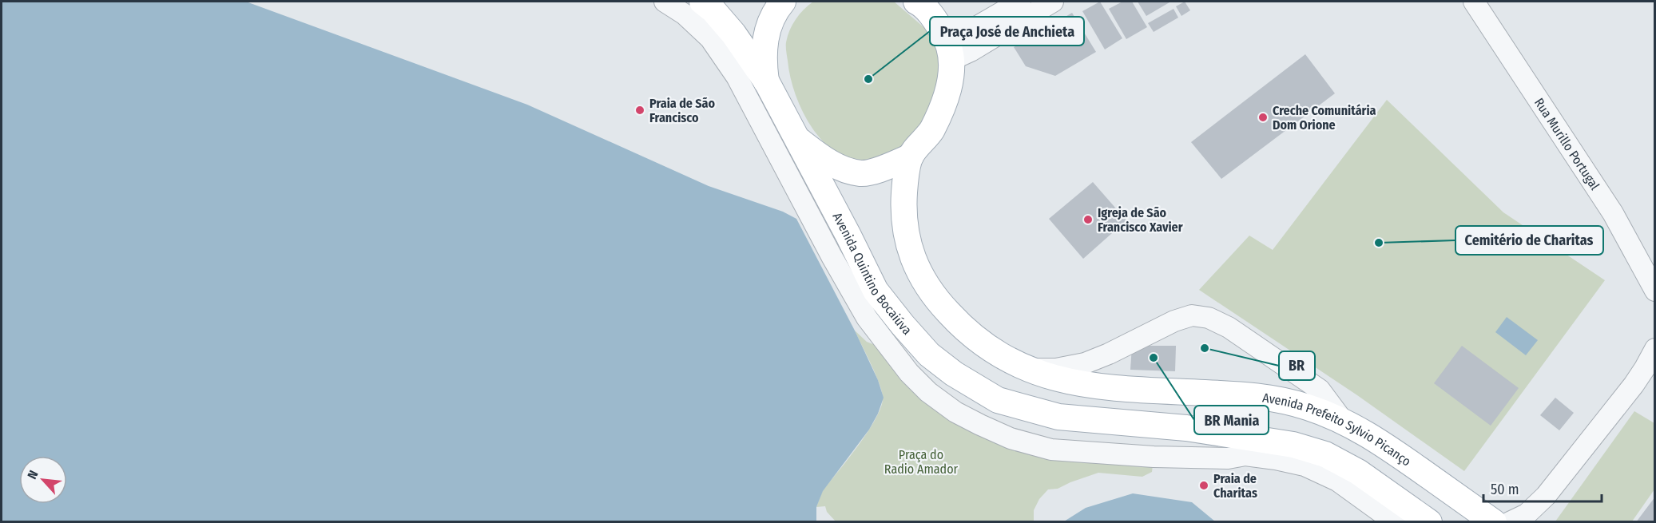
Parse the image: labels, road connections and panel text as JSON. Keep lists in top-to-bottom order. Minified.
{"streets":{"main road":["Avenida Quintino Bocaiúva","Avenida Prefeito Sylvio Picanço"],"street":["Rua Murillo Portugal"]},"crossings":[["Avenida Quintino Bocaiúva","Avenida Prefeito Sylvio Picanço"]],"parks":["Praça do Radio Amador"],"places":["Praça José de Anchieta","Praia de São Francisco","Creche Comunitária Dom Orione","Igreja de São Francisco Xavier","Cemitério de Charitas","BR","BR Mania","Praia de Charitas"],"scale_bar":"50 m","north":"top left"}
